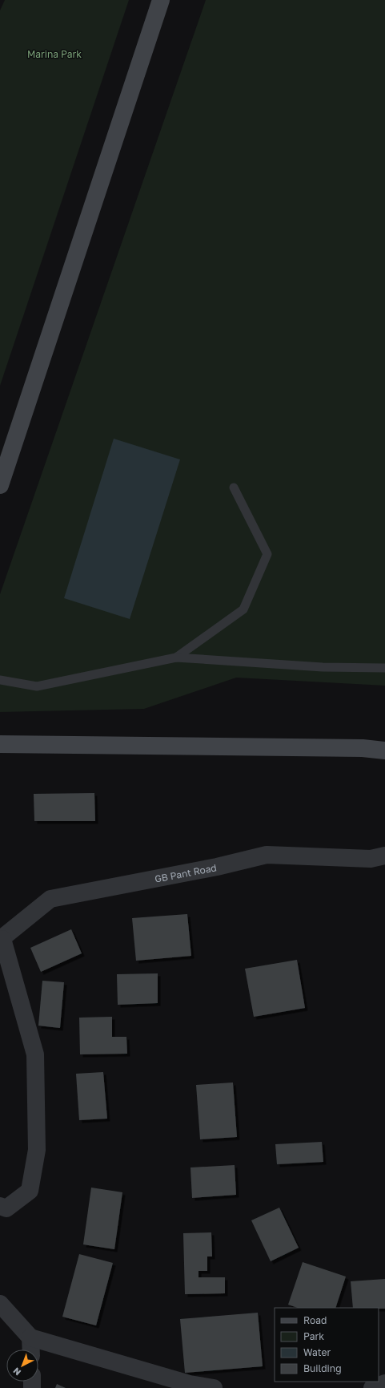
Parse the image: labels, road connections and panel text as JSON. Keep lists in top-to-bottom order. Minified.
{"streets":{"street":["GB Pant Road"]},"parks":["Marina Park"],"legend":["Road","Park","Water","Building"],"north":"bottom left"}
